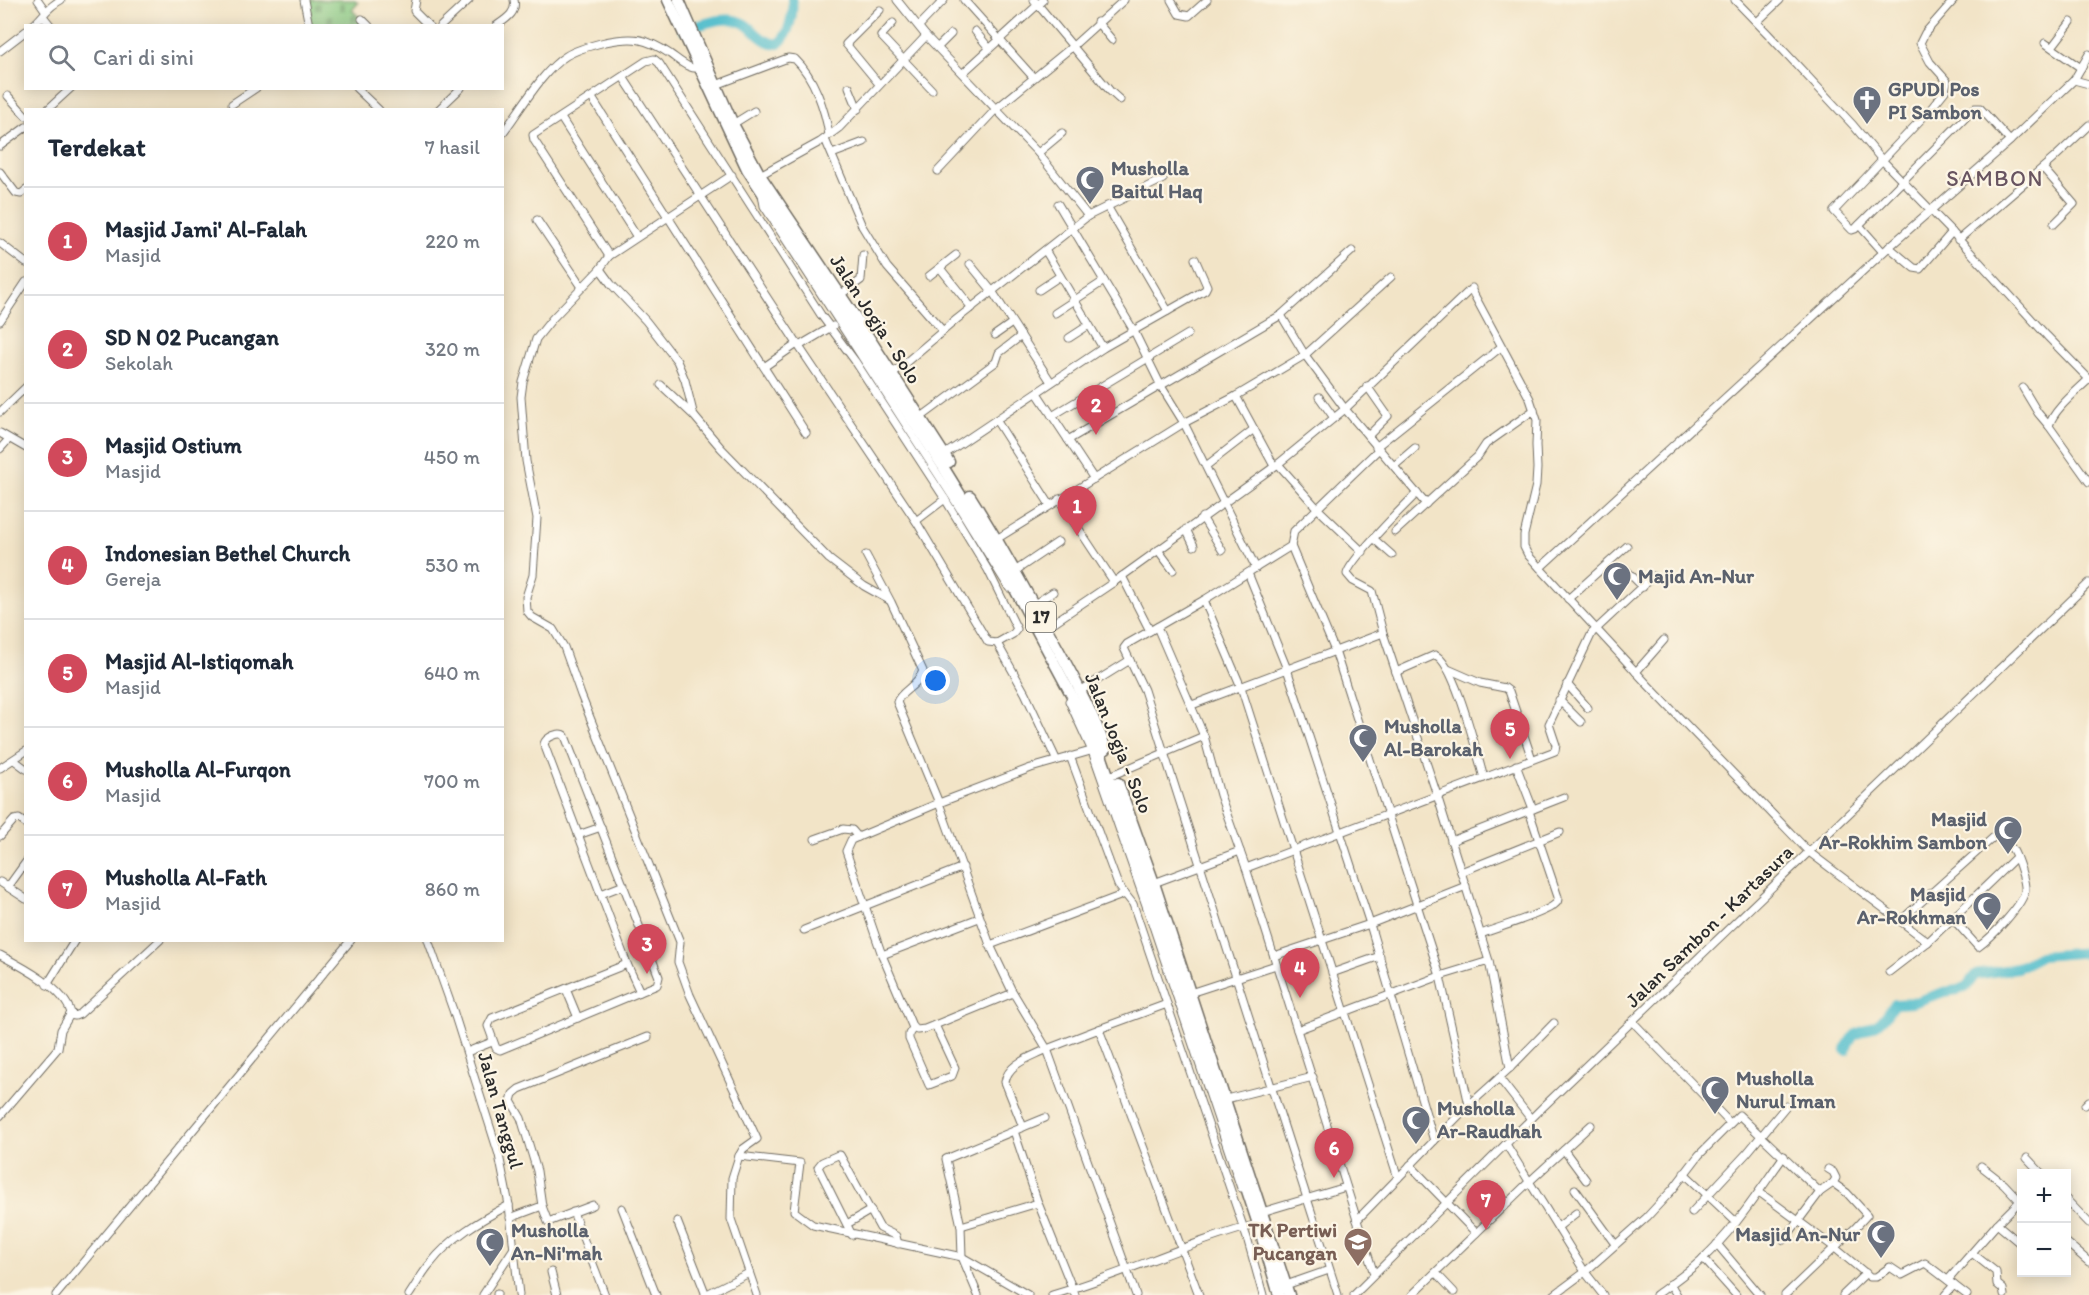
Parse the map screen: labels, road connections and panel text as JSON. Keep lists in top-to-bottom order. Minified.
{"streets":{"highway":["Jalan Jogja - Solo","17"],"street":["Jalan Sambon - Kartasura","Jalan Tanggul"]},"crossings":[["Jalan Jogja - Solo","17"]],"districts":["SAMBON"],"places":{"church":["GPUDI Pos PI Sambon"],"mosque":["Musholla Baitul Haq","Majid An-Nur","Musholla Al-Barokah","Masjid Ar-Rokhim Sambon","Masjid Ar-Rokhman","Musholla Nurul Iman","Musholla Ar-Raudhah","Masjid An-Nur","Musholla An-Ni'mah"],"school or university":["TK Pertiwi Pucangan"]},"page":{"search":"Cari di sini","heading":["Terdekat","7 hasil"],"list":[{"mark":"1","name":"Masjid Jami' Al-Falah","note":"Masjid","value":"220 m"},{"mark":"2","name":"SD N 02 Pucangan","note":"Sekolah","value":"320 m"},{"mark":"3","name":"Masjid Ostium","note":"Masjid","value":"450 m"},{"mark":"4","name":"Indonesian Bethel Church","note":"Gereja","value":"530 m"},{"mark":"5","name":"Masjid Al-Istiqomah","note":"Masjid","value":"640 m"},{"mark":"6","name":"Musholla Al-Furqon","note":"Masjid","value":"700 m"},{"mark":"7","name":"Musholla Al-Fath","note":"Masjid","value":"860 m"}],"pins":["2","1","5","3","4","6","7"],"map_buttons":["+","−"]}}
